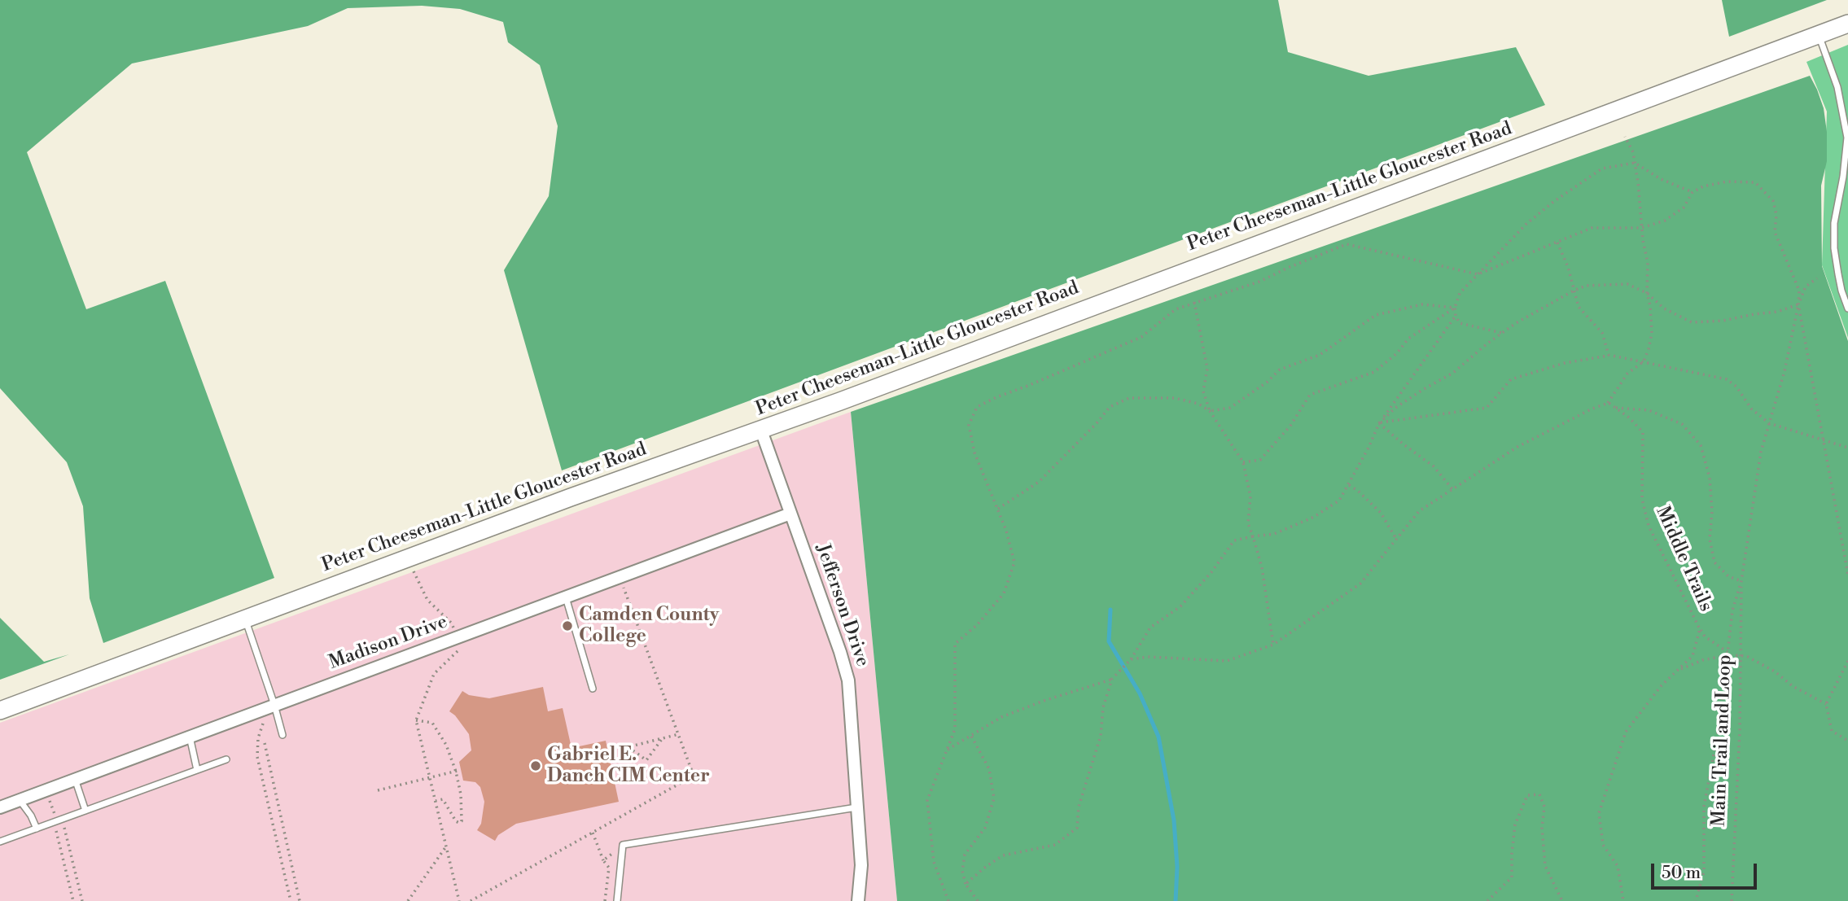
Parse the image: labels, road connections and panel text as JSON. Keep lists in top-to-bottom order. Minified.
{"streets":{"street":["Peter Cheeseman-Little Gloucester Road","Jefferson Drive","Madison Drive"],"path":["Middle Trails","Main Trail and Loop"]},"crossings":[["Peter Cheeseman-Little Gloucester Road","Jefferson Drive"],["Jefferson Drive","Madison Drive"]],"places":["Camden County College","Gabriel E. Danch CIM Center"],"scale_bar":"50 m"}
